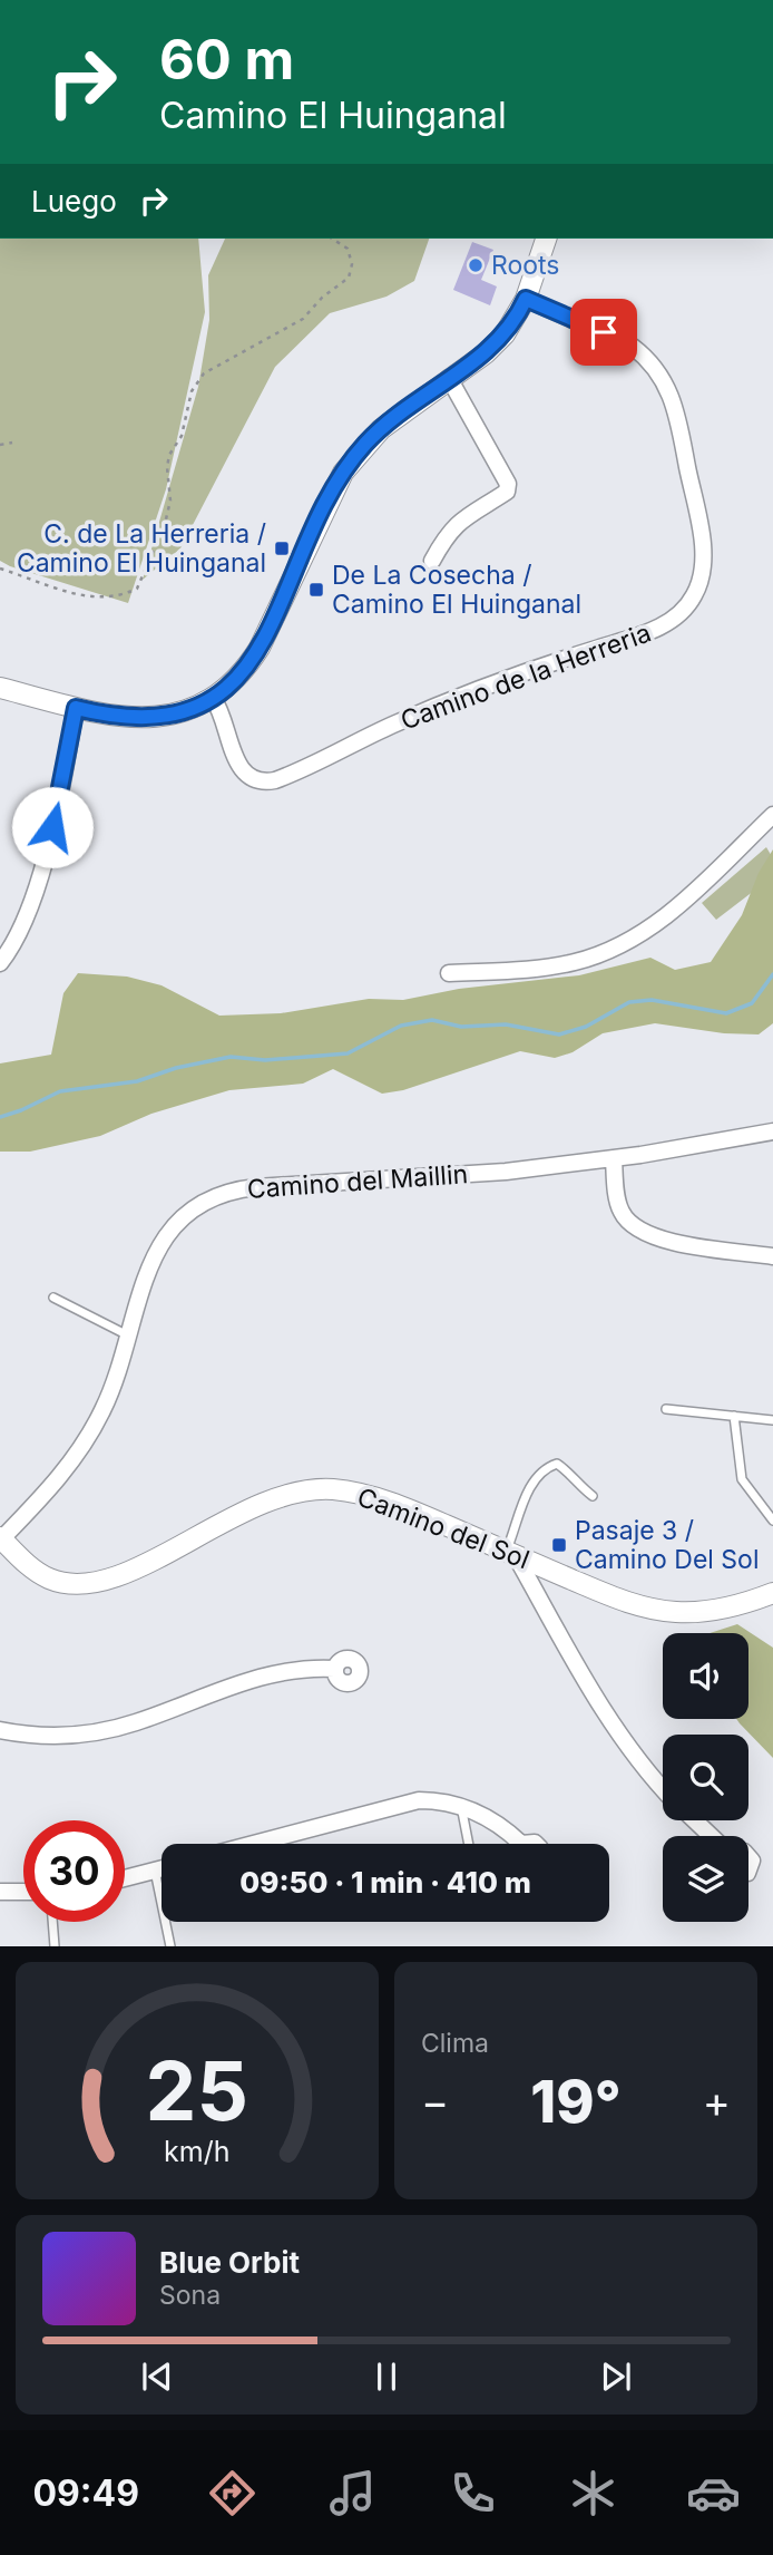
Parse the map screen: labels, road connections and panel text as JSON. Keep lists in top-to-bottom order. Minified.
{"streets":{"street":["Camino de la Herreria","Camino del Maillin","Camino del Sol"]},"crossings":[["Camino del Maillin","Camino del Sol"]],"places":{"other":["Roots"],"transit":["C. de La Herreria / Camino El Huinganal","De La Cosecha / Camino El Huinganal","Pasaje 3 / Camino Del Sol"]},"page":{"turn":["60 m","Camino El Huinganal"],"then":"Luego","limit":"30","trip":"09:50 · 1 min · 410 m","tile":"Clima","heat":["−","19°","+"],"song":["Blue Orbit","Sona"],"tabs":"09:49","gauge":["25","km/h"]}}
